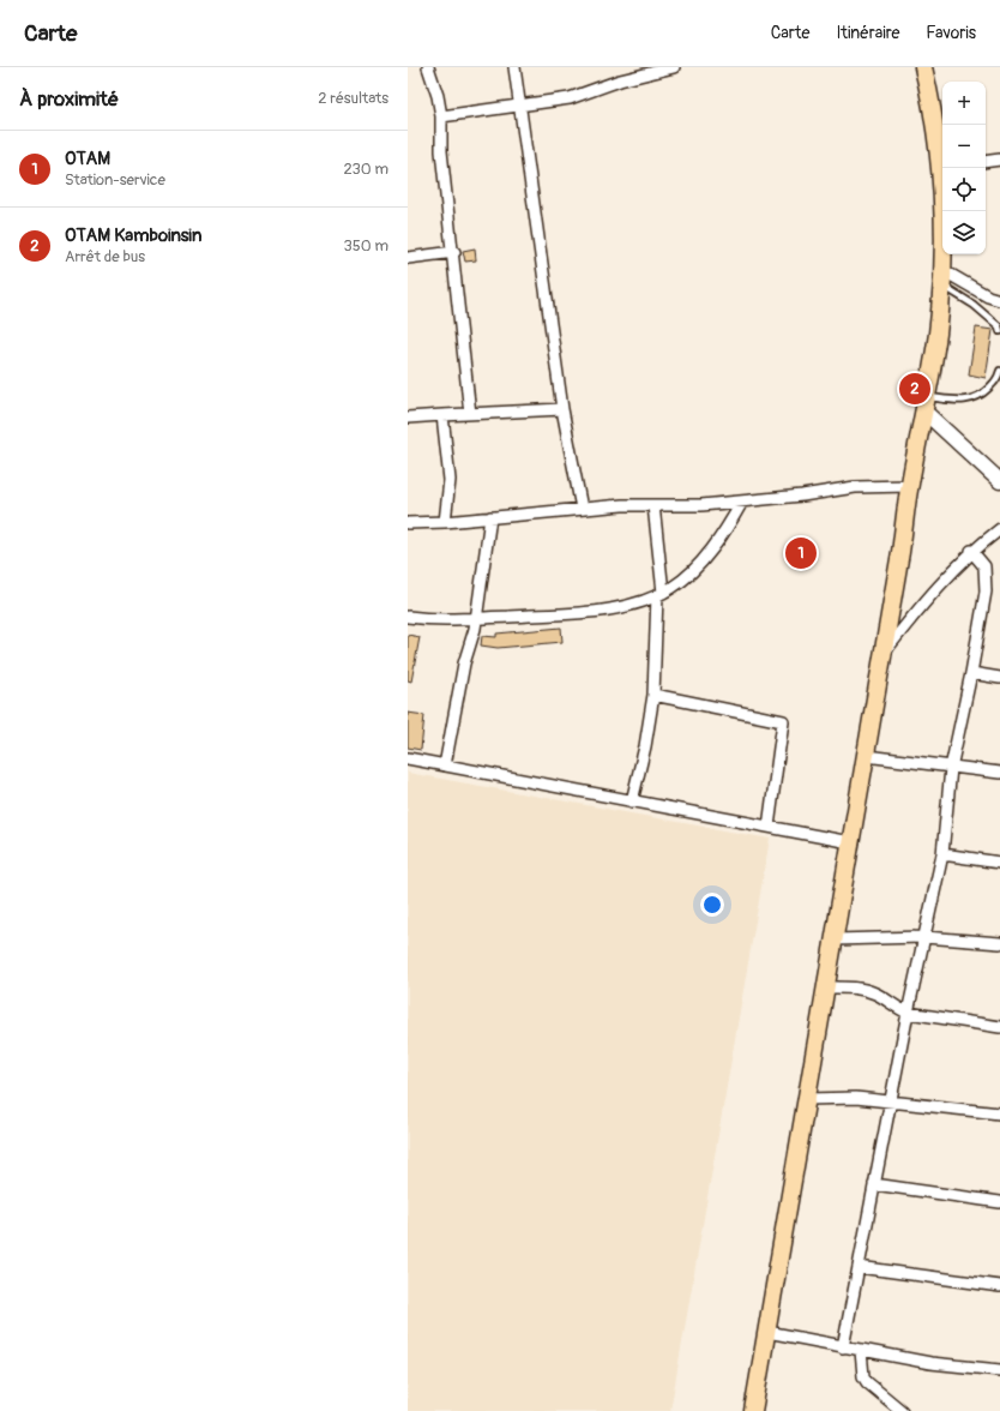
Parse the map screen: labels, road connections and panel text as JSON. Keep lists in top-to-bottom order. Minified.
{"page":{"header":"Carte","nav":["Carte","Itinéraire","Favoris"],"heading":["À proximité","2 résultats"],"map_buttons":["+","−"],"list":[{"mark":"1","name":"OTAM","note":"Station-service","value":"230 m"},{"mark":"2","name":"OTAM Kamboinsin","note":"Arrêt de bus","value":"350 m"}],"pins":["2","1"]}}
